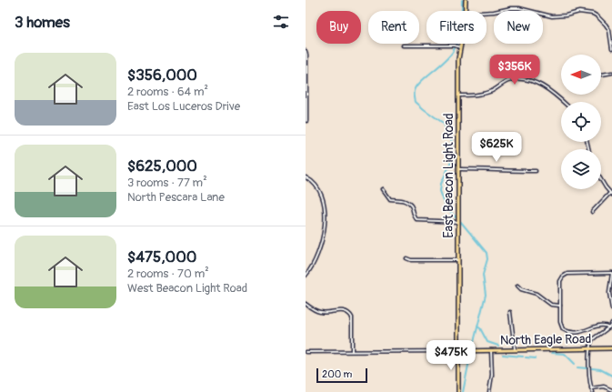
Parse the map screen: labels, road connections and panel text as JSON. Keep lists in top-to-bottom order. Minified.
{"streets":{"main road":["East Beacon Light Road","North Eagle Road"]},"crossings":[["East Beacon Light Road","North Eagle Road"]],"scale_bar":"200 m","north":"left","page":{"heading":"3 homes","chip":["Buy","Rent","Filters","New"],"list":[{"name":"$356,000","note":"2 rooms · 64 m² · East Los Luceros Drive"},{"name":"$625,000","note":"3 rooms · 77 m² · North Pescara Lane"},{"name":"$475,000","note":"2 rooms · 70 m² · West Beacon Light Road"}],"price":["$356K","$625K","$475K"],"scale":"200 m"}}
